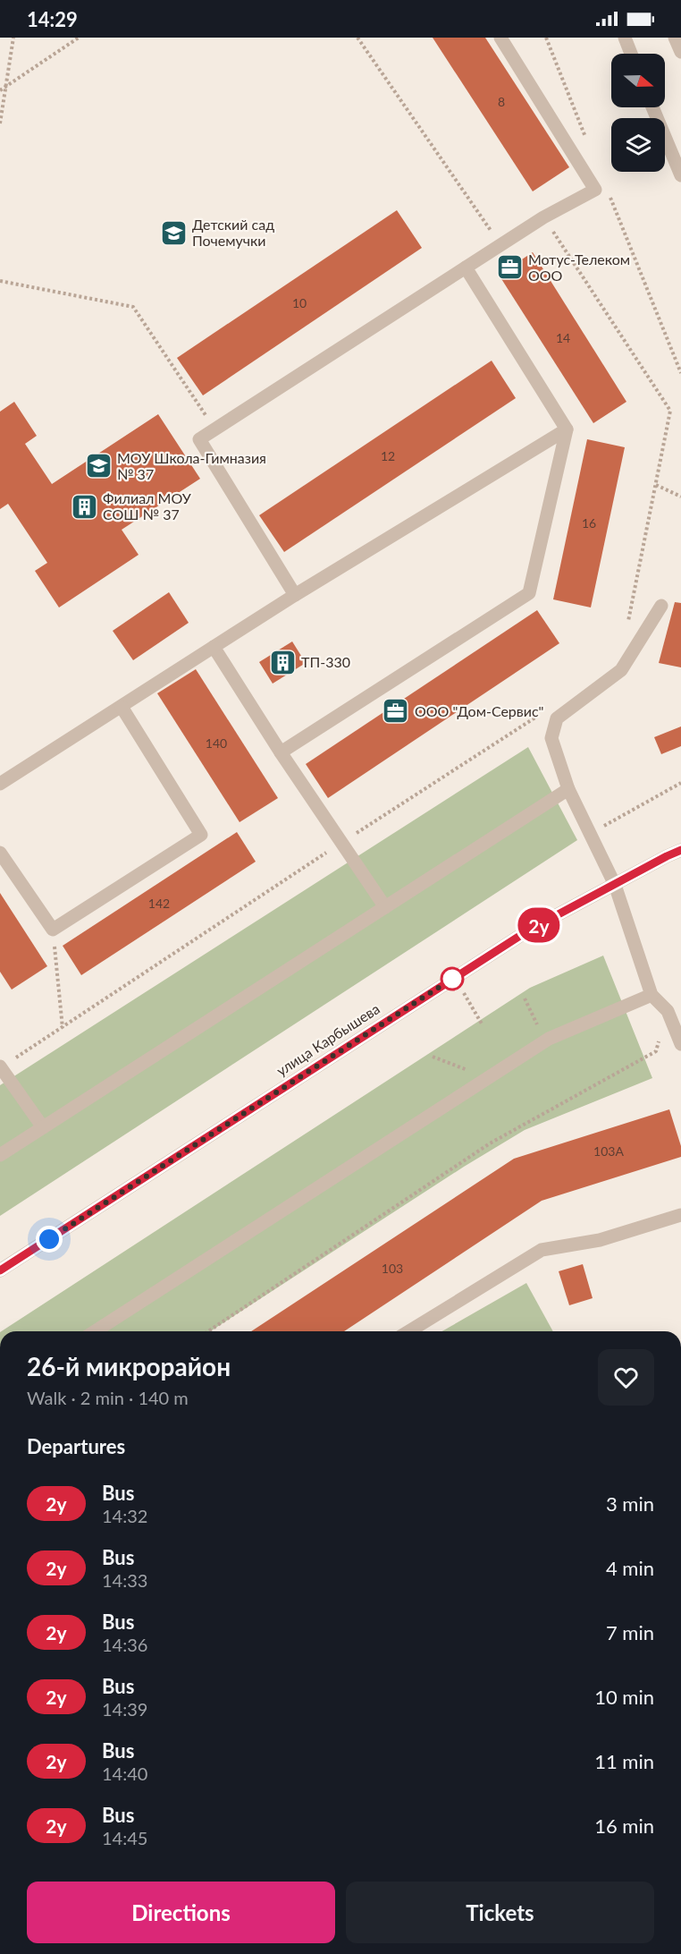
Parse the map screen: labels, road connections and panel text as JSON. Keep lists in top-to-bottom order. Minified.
{"streets":{"street":["улица Карбышева"]},"places":{"school or university":["Детский сад Почемучки","МОУ Школа-Гимназия № 37"],"office":["Мотус-Телеком ООО","ООО \"Дом-Сервис\""],"building":["Филиал МОУ СОШ № 37","ТП-330"]},"lines":["bus line 2у"],"house_numbers":["8","10","14","12","16","140","142","103А","103"],"north":"right","page":{"status":"14:29","on_map":"2у","heading":[["26-й микрорайон","Walk · 2 min · 140 m"],"Departures"],"list":[{"mark":"2у","name":"Bus","note":"14:32","value":"3 min"},{"mark":"2у","name":"Bus","note":"14:33","value":"4 min"},{"mark":"2у","name":"Bus","note":"14:36","value":"7 min"},{"mark":"2у","name":"Bus","note":"14:39","value":"10 min"},{"mark":"2у","name":"Bus","note":"14:40","value":"11 min"},{"mark":"2у","name":"Bus","note":"14:45","value":"16 min"}],"buttons":["Directions","Tickets"]}}
